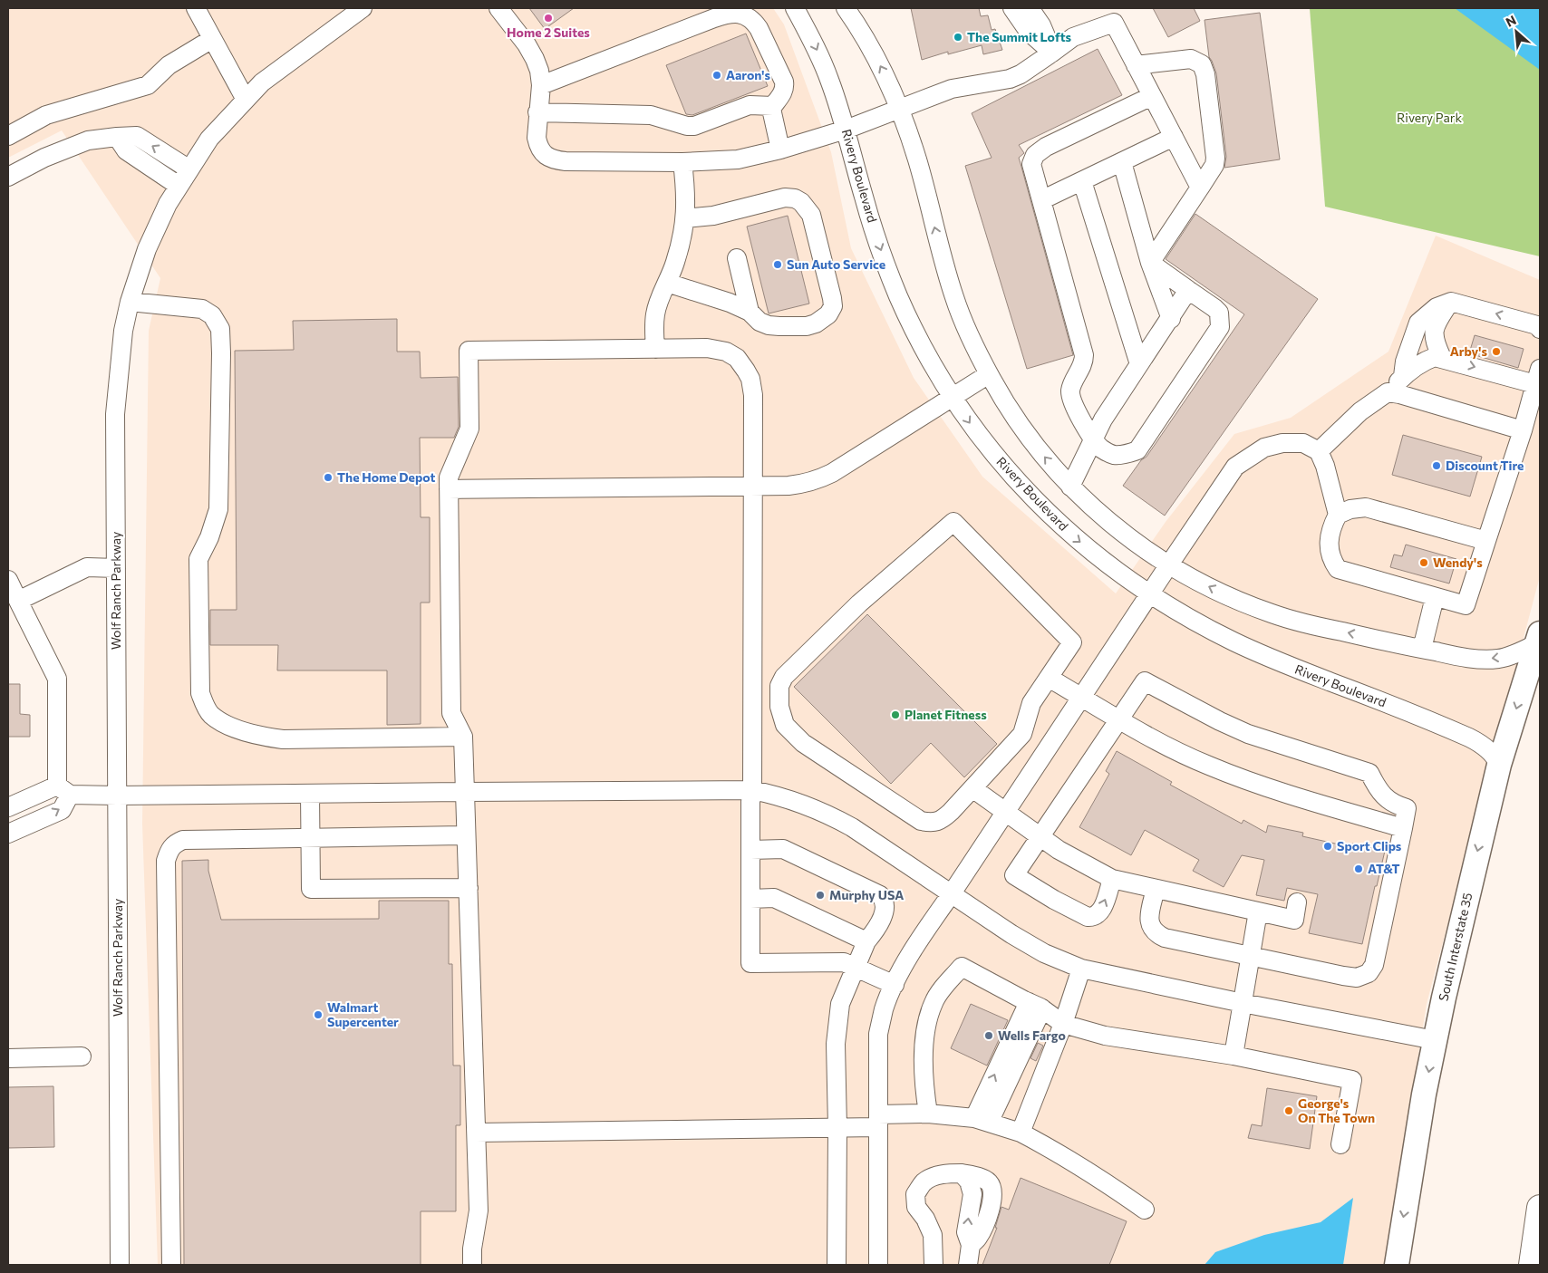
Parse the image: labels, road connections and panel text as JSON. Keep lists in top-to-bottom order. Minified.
{"streets":{"main road":["South Interstate 35"],"street":["Rivery Boulevard","Wolf Ranch Parkway"]},"crossings":[["Rivery Boulevard","South Interstate 35"]],"one_way":["South Interstate 35"],"parks":["Rivery Park"],"places":["Home 2 Suites","The Summit Lofts","Aaron's","Sun Auto Service","Arby's","Discount Tire","The Home Depot","Wendy's","Planet Fitness","Sport Clips","AT&T","Murphy USA","Walmart Supercenter","Wells Fargo","George's On The Town"],"north":"top left"}
